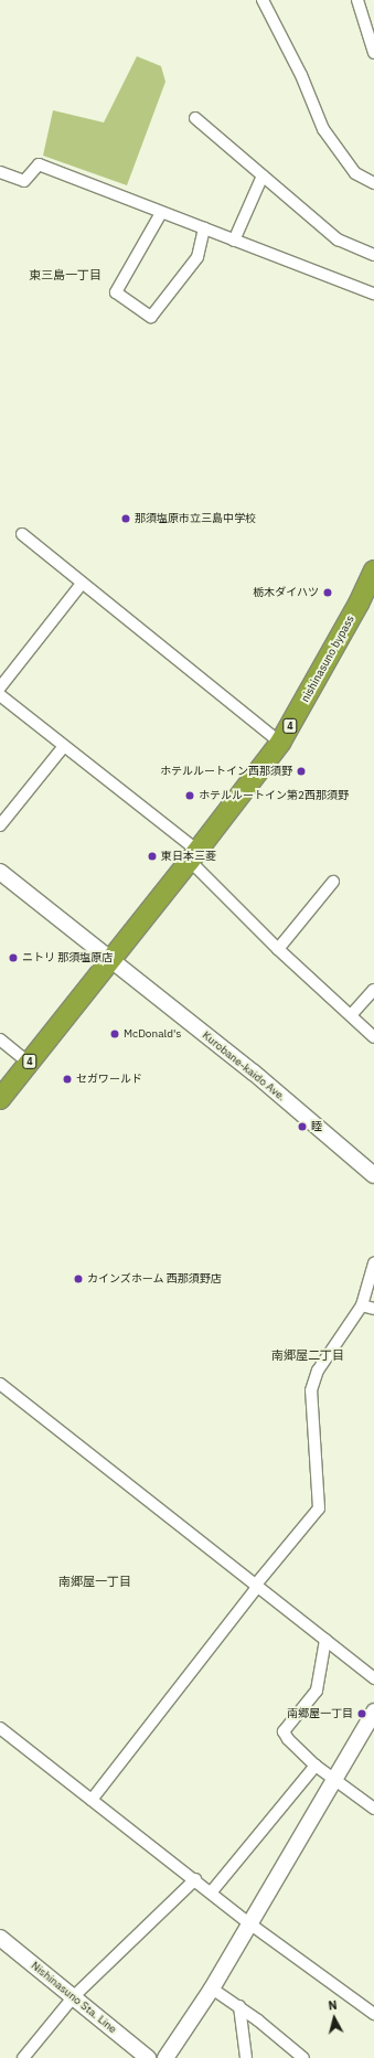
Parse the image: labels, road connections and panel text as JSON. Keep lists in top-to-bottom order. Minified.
{"streets":{"highway":["nishinasuno bypass","4"],"street":["Kurobane-kaido Ave.","Nishinasuno Sta. Line"]},"crossings":[["nishinasuno bypass","Kurobane-kaido Ave."]],"districts":["東三島一丁目","南郷屋二丁目","南郷屋一丁目"],"places":["那須塩原市立三島中学校","栃木ダイハツ","ホテルルートイン西那須野","ホテルルートイン第2西那須野","東日本三菱","ニトリ 那須塩原店","McDonald's","セガワールド","睦","カインズホーム 西那須野店","南郷屋一丁目"],"north":"top"}
